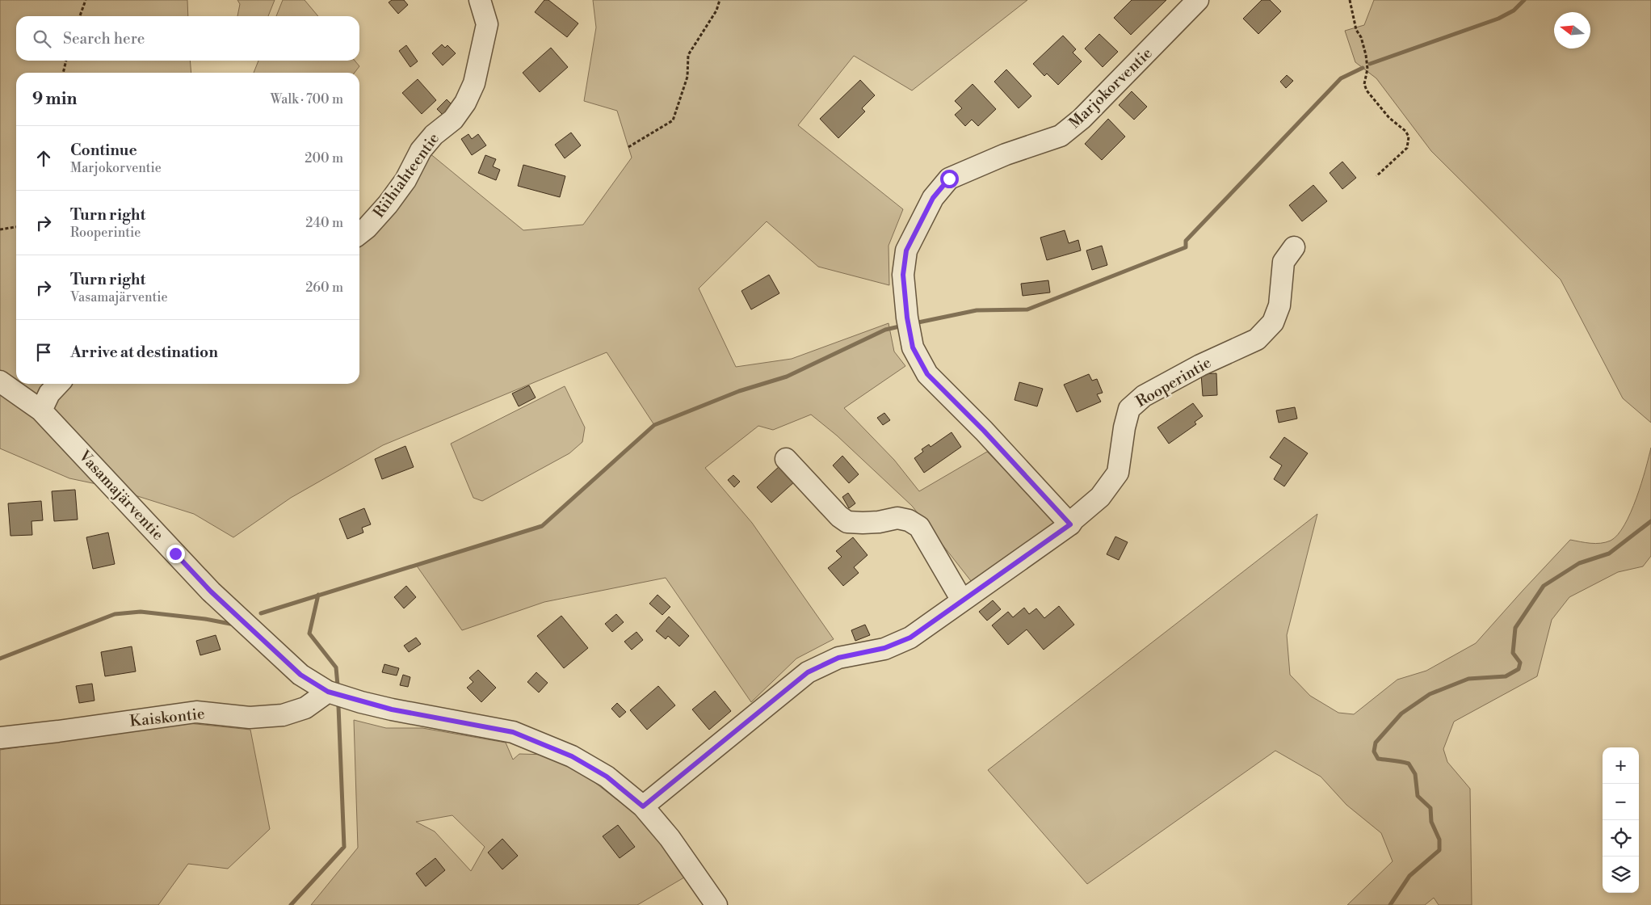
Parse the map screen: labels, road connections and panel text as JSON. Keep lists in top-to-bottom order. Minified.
{"streets":{"street":["Marjokorventie","Riihiahteentie","Rooperintie","Vasamajärventie","Kaiskontie"]},"crossings":[["Marjokorventie","Rooperintie"],["Rooperintie","Vasamajärventie"],["Vasamajärventie","Kaiskontie"]],"north":"left","page":{"search":"Search here","heading":["9 min","Walk · 700 m"],"list":[["Continue","Marjokorventie","200 m"],["Turn right","Rooperintie","240 m"],["Turn right","Vasamajärventie","260 m"],"Arrive at destination"],"map_buttons":["+","−"]}}
